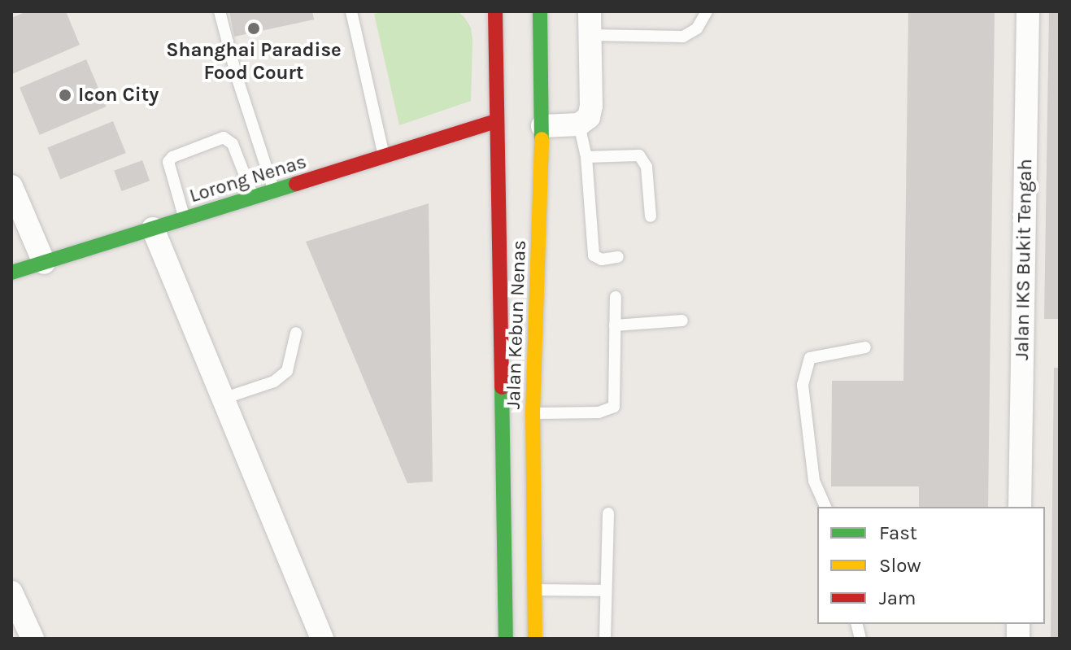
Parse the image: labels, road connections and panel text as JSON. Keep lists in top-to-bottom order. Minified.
{"streets":{"main road":["Lorong Nenas","Jalan Kebun Nenas"],"street":["Jalan IKS Bukit Tengah"]},"crossings":[["Lorong Nenas","Jalan Kebun Nenas"]],"places":["Shanghai Paradise Food Court","Icon City"],"legend":["Fast","Slow","Jam"]}
